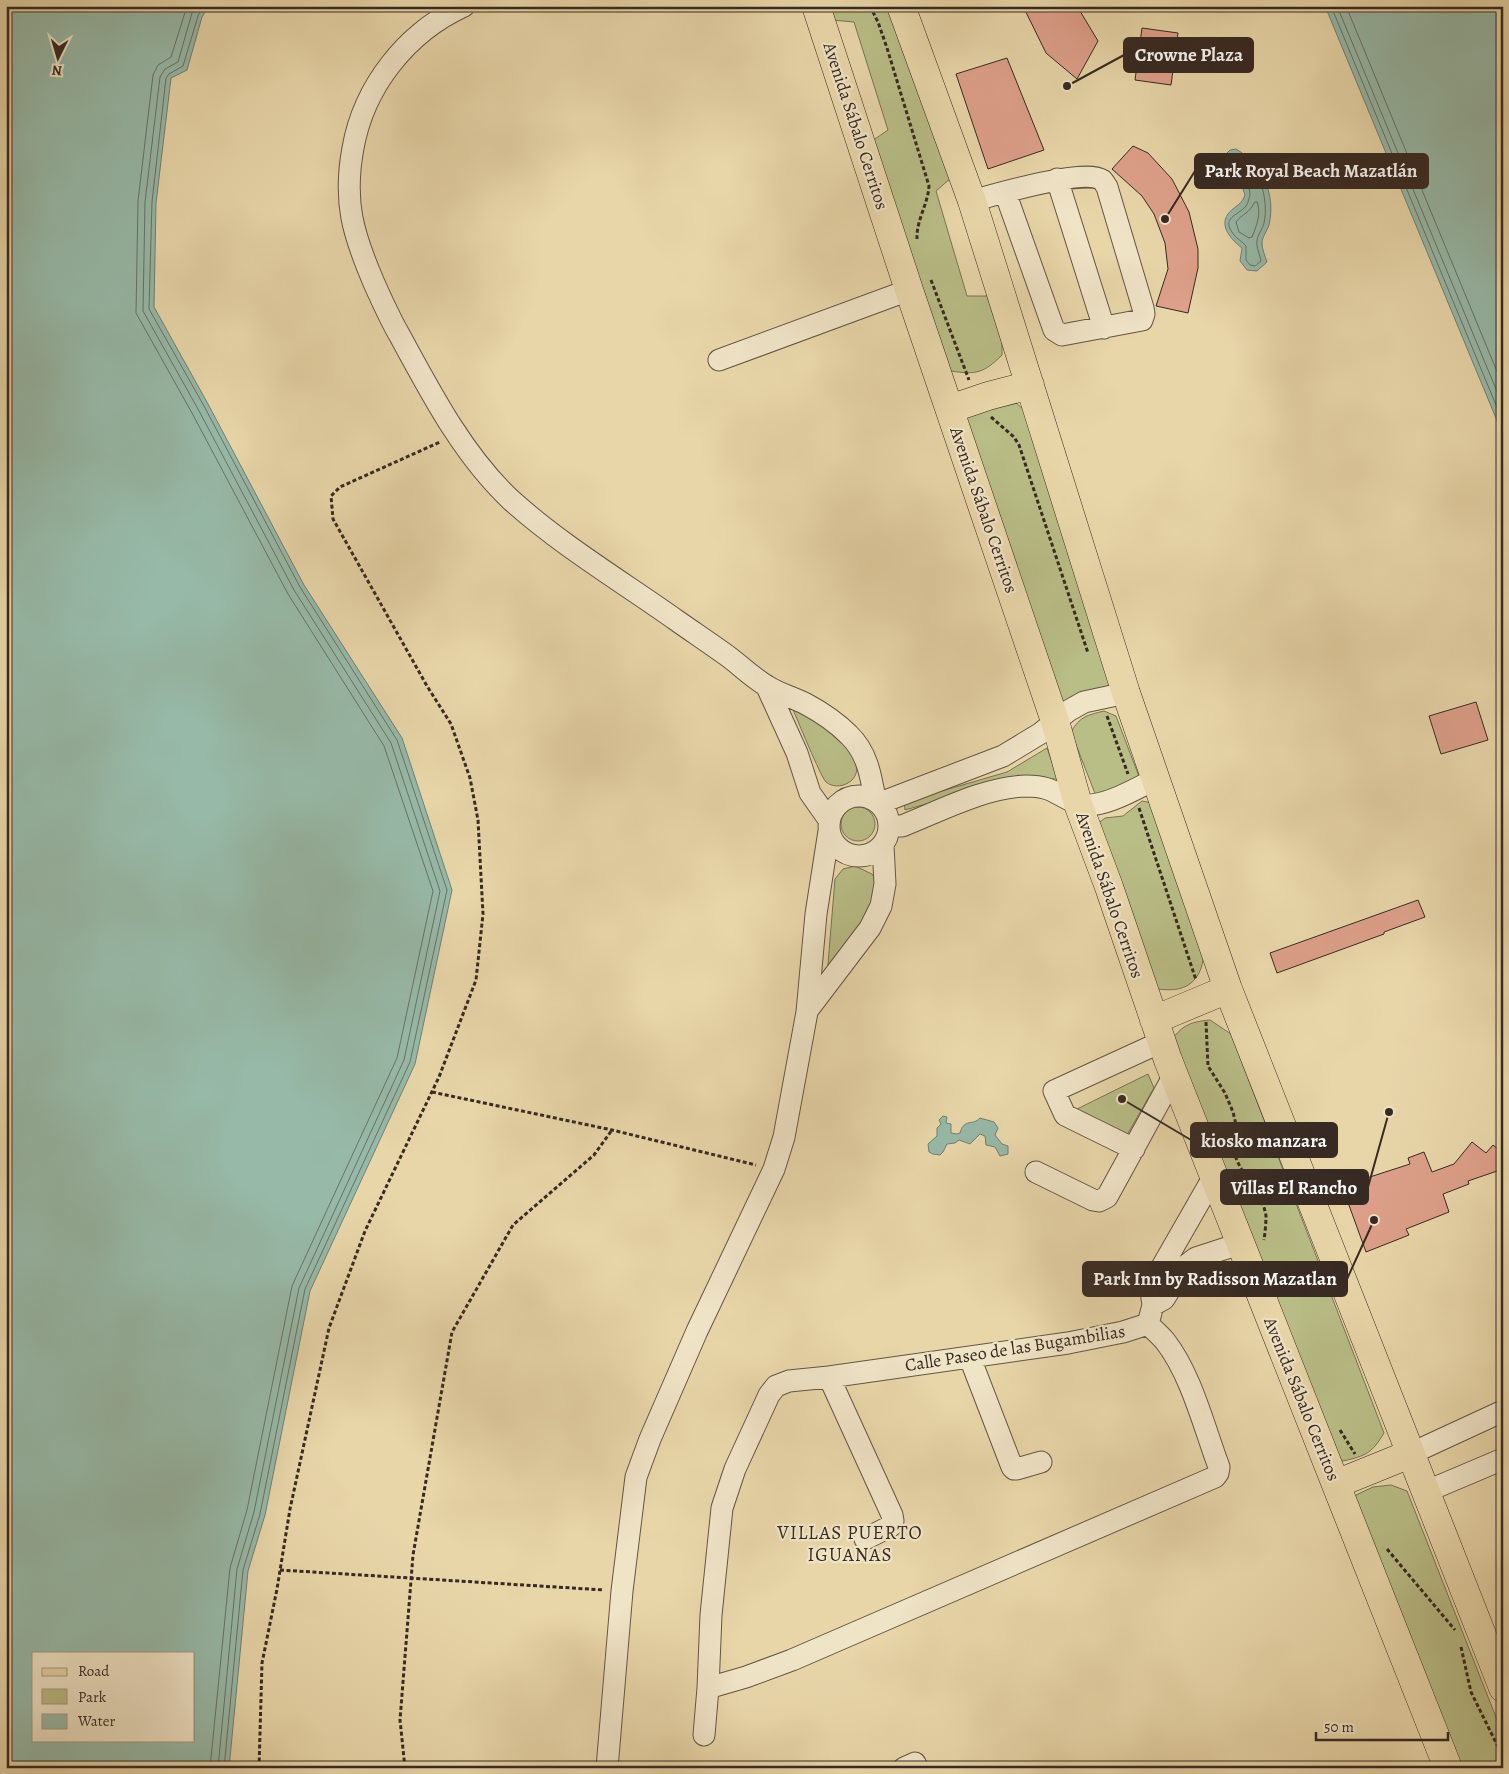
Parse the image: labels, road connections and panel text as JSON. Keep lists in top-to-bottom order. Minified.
{"streets":{"main road":["Avenida Sábalo Cerritos"],"street":["Calle Paseo de las Bugambilias"]},"districts":["VILLAS PUERTO IGUANAS"],"places":["Crowne Plaza","Park Royal Beach Mazatlán","kiosko manzara","Villas El Rancho","Park Inn by Radisson Mazatlan"],"legend":["Road","Park","Water"],"scale_bar":"50 m","north":"bottom"}
